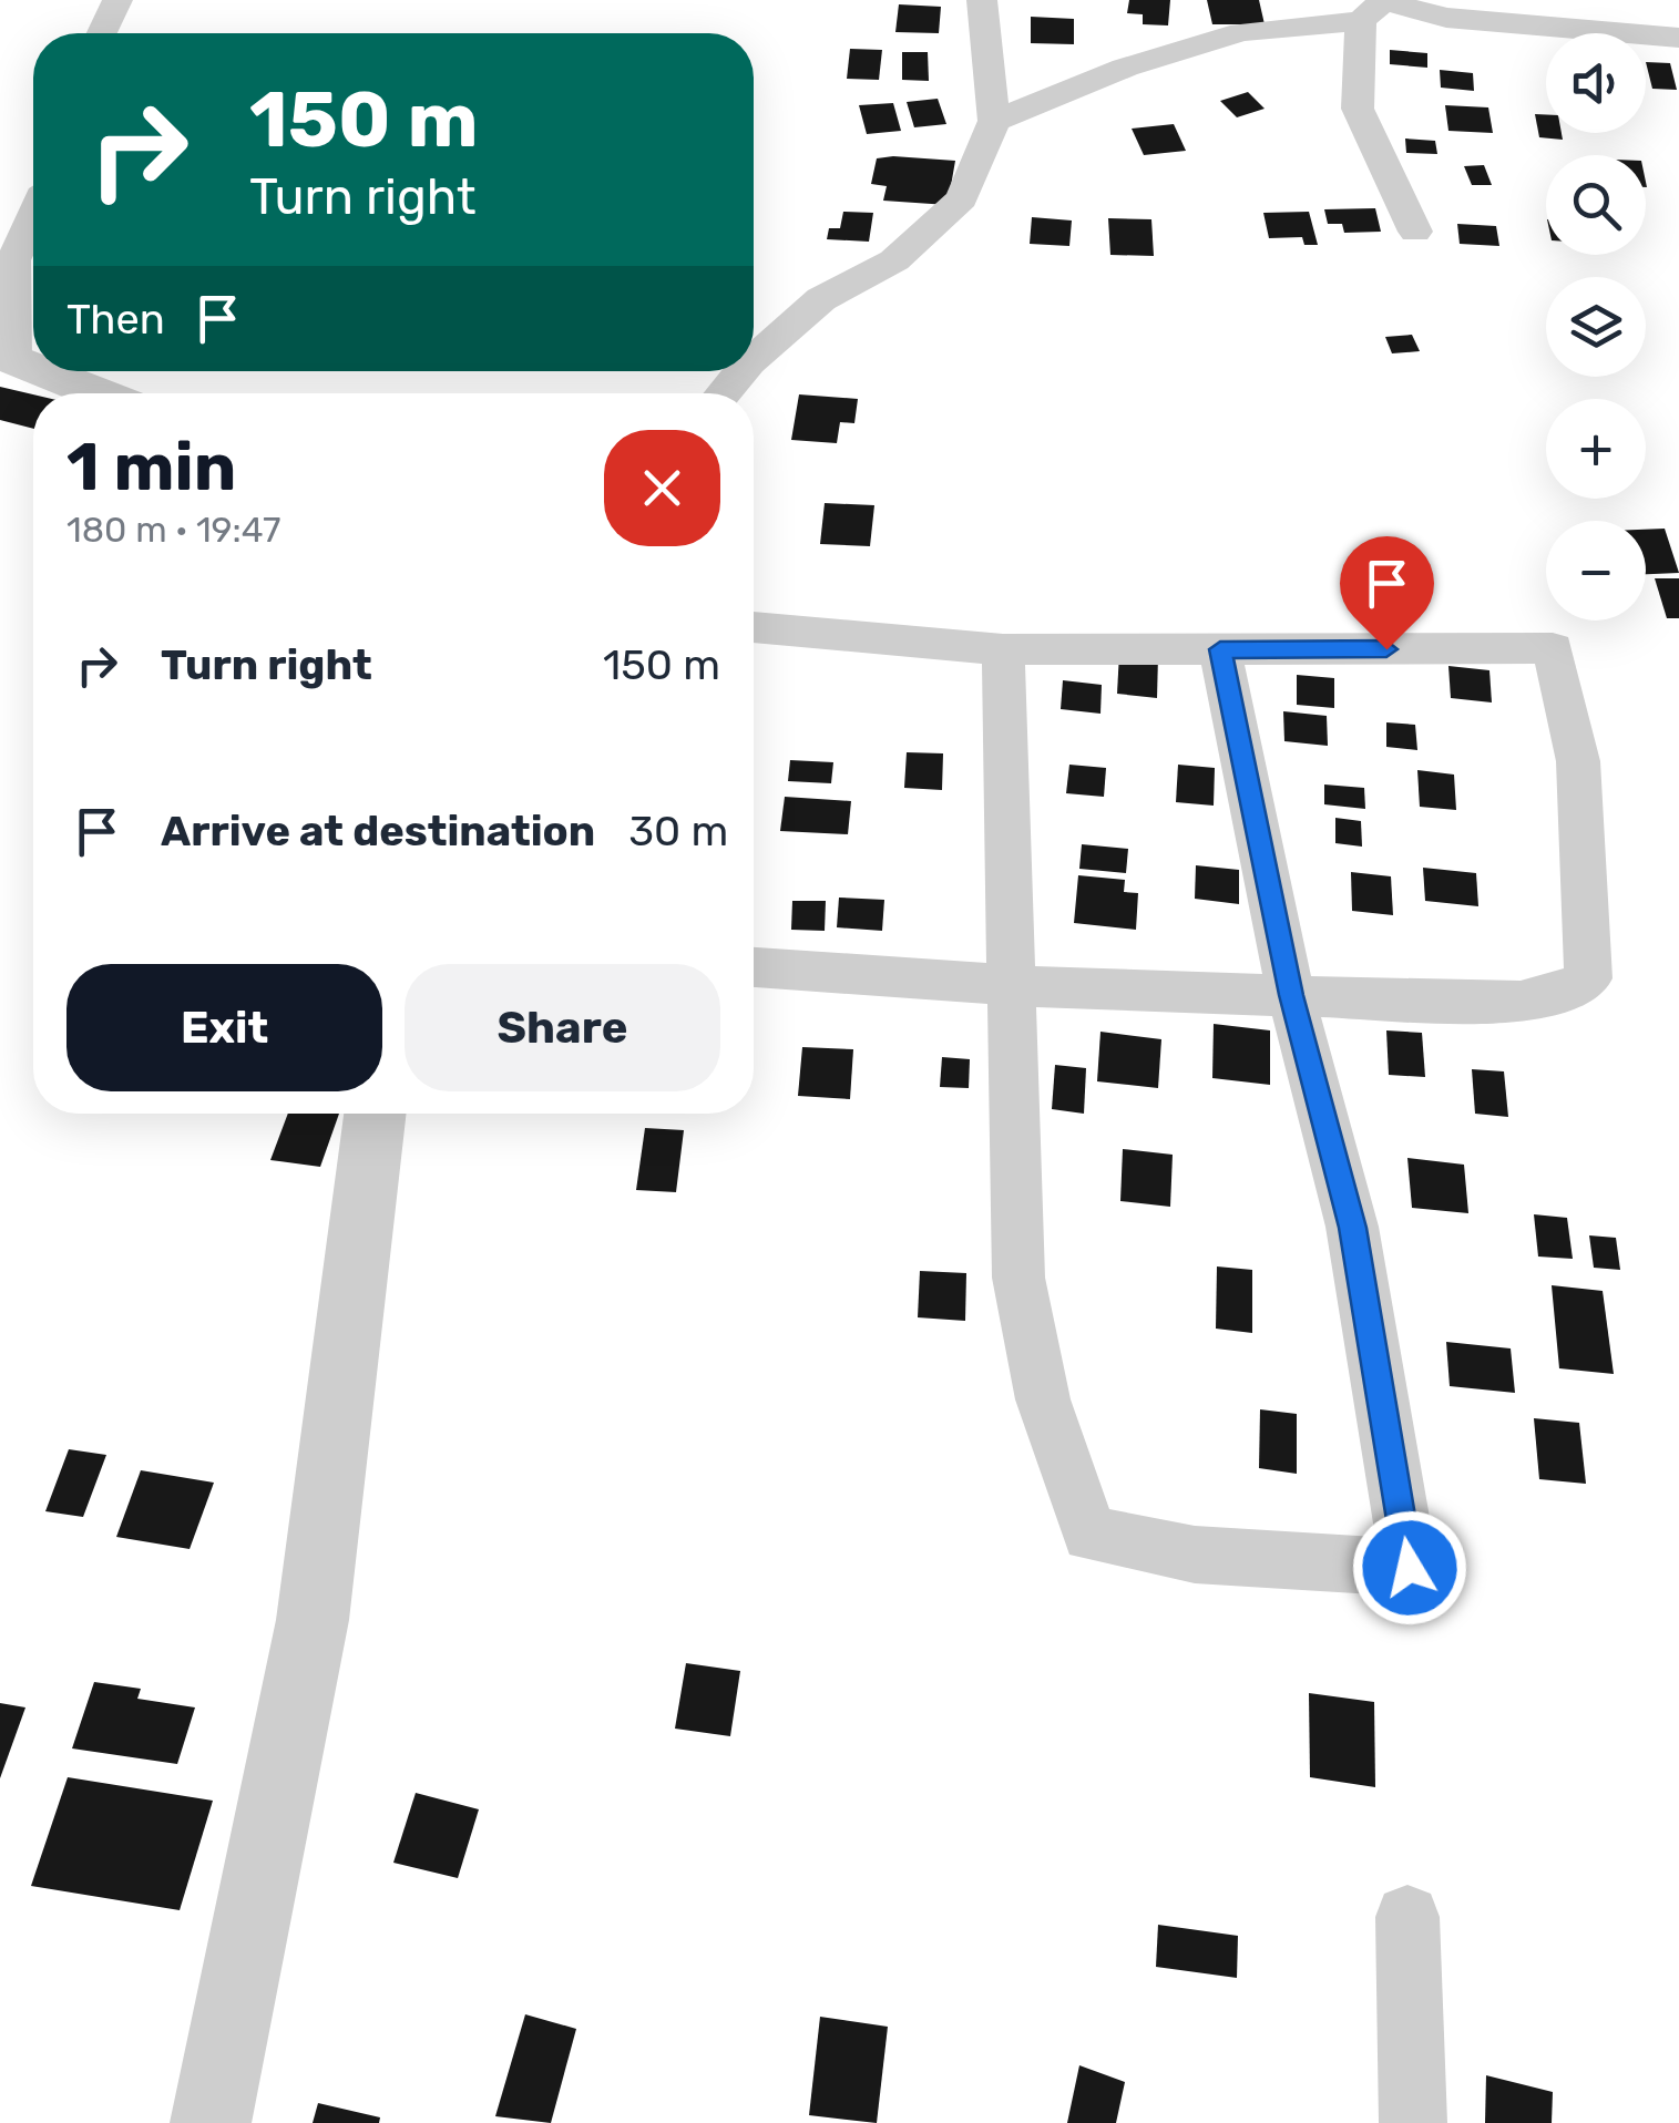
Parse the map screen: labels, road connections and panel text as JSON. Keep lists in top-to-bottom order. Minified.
{"page":{"map_buttons":["+","−"],"turn":["150 m","Turn right"],"then":"Then","heading":["1 min","180 m · 19:47"],"list":[{"name":"Turn right","value":"150 m"},{"name":"Arrive at destination","value":"30 m"}],"buttons":["Exit","Share"]}}
